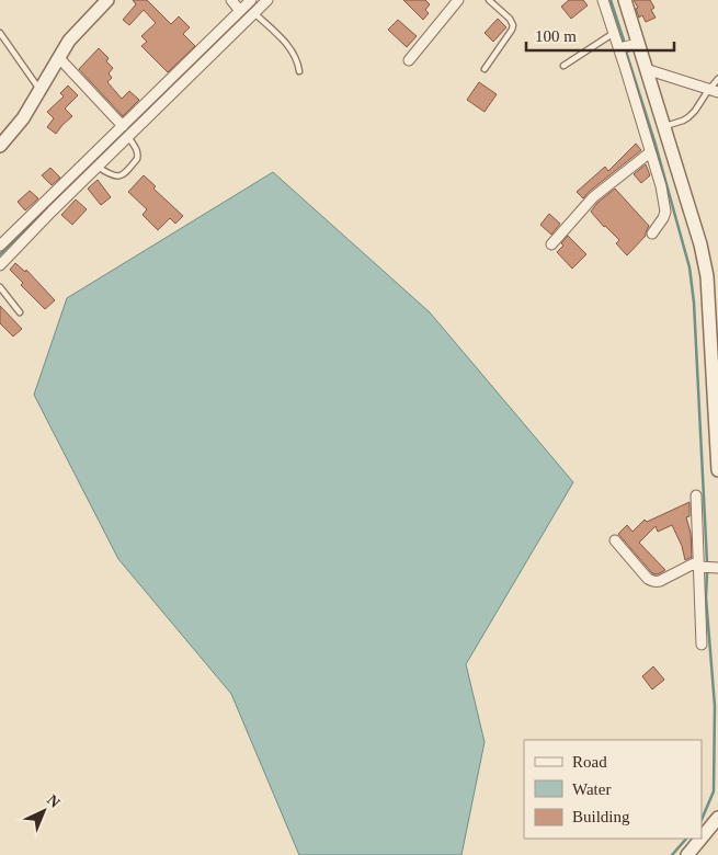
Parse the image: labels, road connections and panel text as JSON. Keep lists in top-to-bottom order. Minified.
{"legend":["Road","Water","Building"],"scale_bar":"100 m","north":"top right"}
